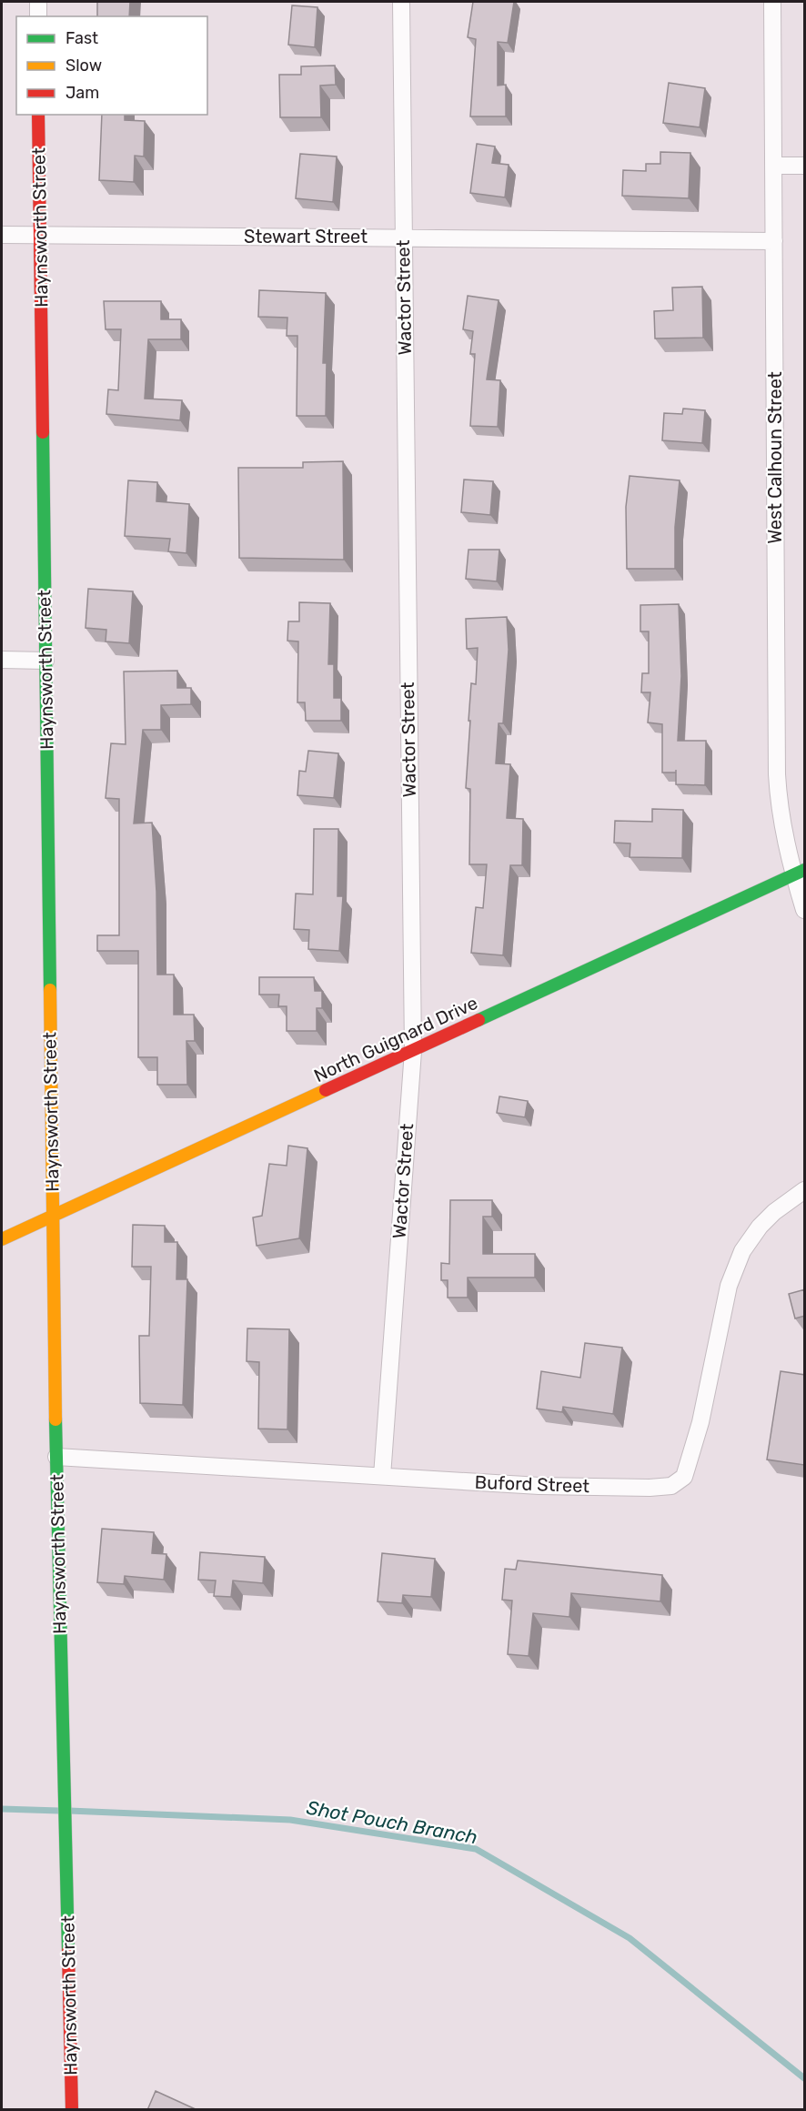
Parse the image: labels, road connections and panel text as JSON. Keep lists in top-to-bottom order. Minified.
{"streets":{"main road":["Haynsworth Street","North Guignard Drive"],"street":["Stewart Street","Wactor Street","West Calhoun Street","Buford Street"]},"crossings":[["Haynsworth Street","Stewart Street"],["Haynsworth Street","North Guignard Drive"],["Haynsworth Street","Buford Street"],["Stewart Street","Wactor Street"],["Stewart Street","West Calhoun Street"],["Wactor Street","North Guignard Drive"],["Wactor Street","Buford Street"],["West Calhoun Street","North Guignard Drive"]],"water":["Shot Pouch Branch"],"legend":["Fast","Slow","Jam"]}
